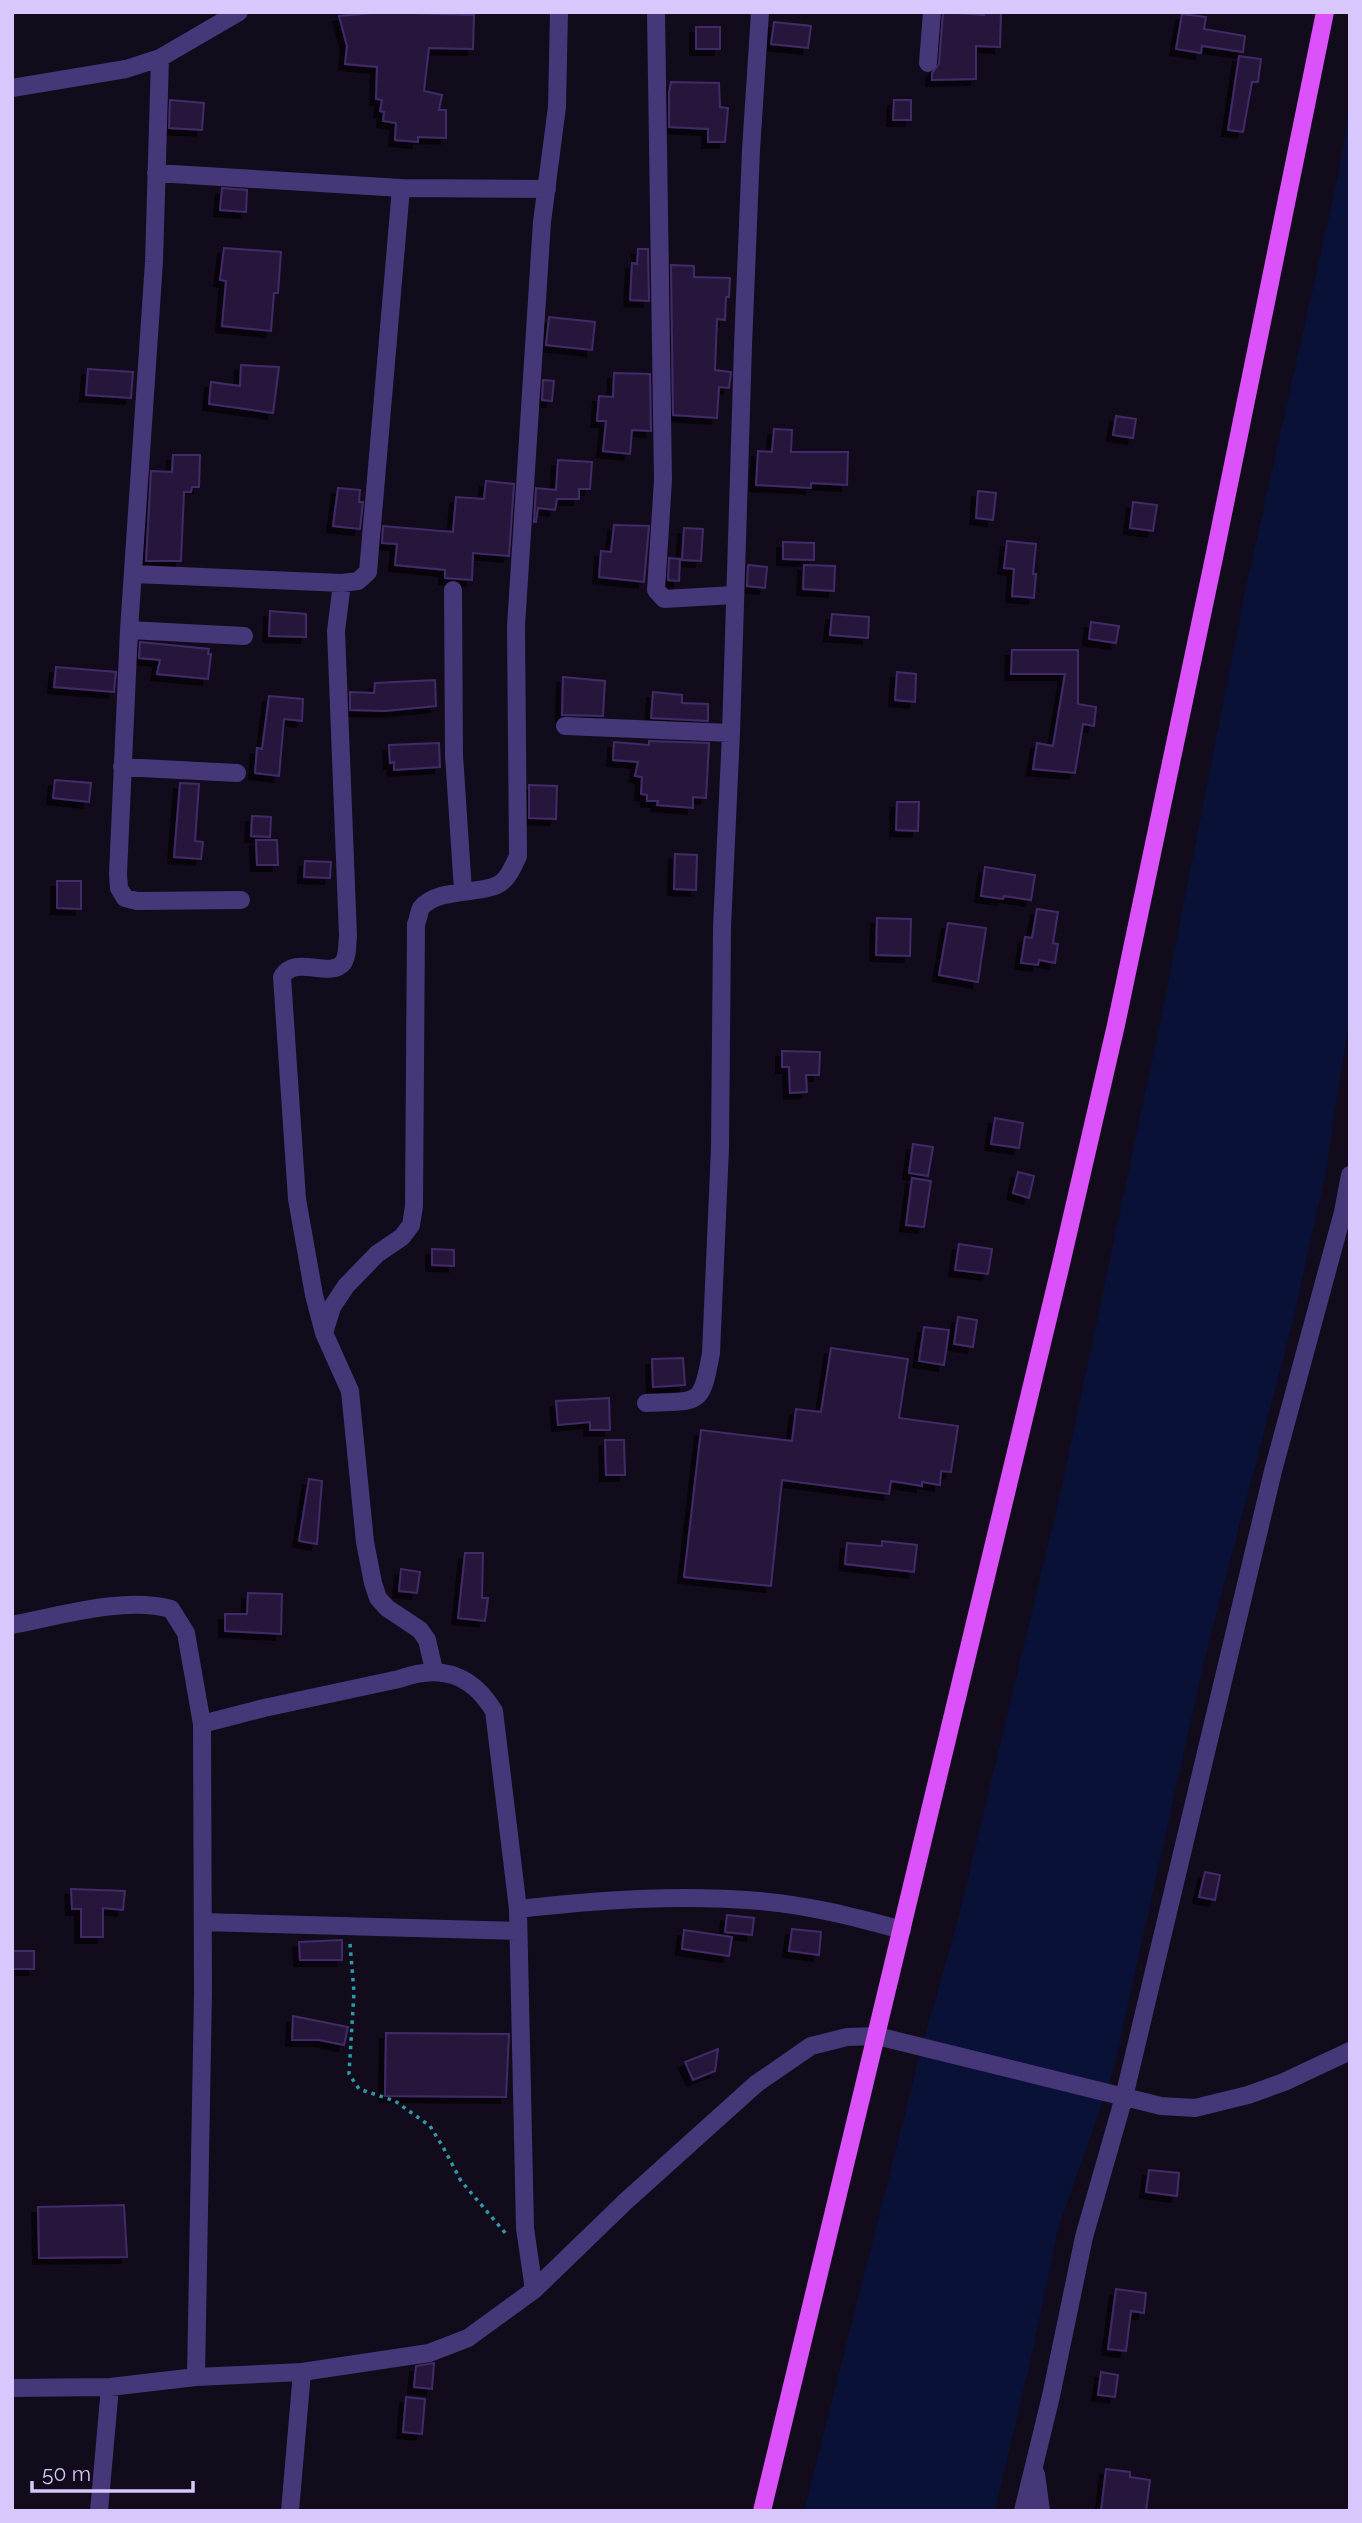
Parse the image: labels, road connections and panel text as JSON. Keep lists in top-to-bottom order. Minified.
{"scale_bar":"50 m"}
